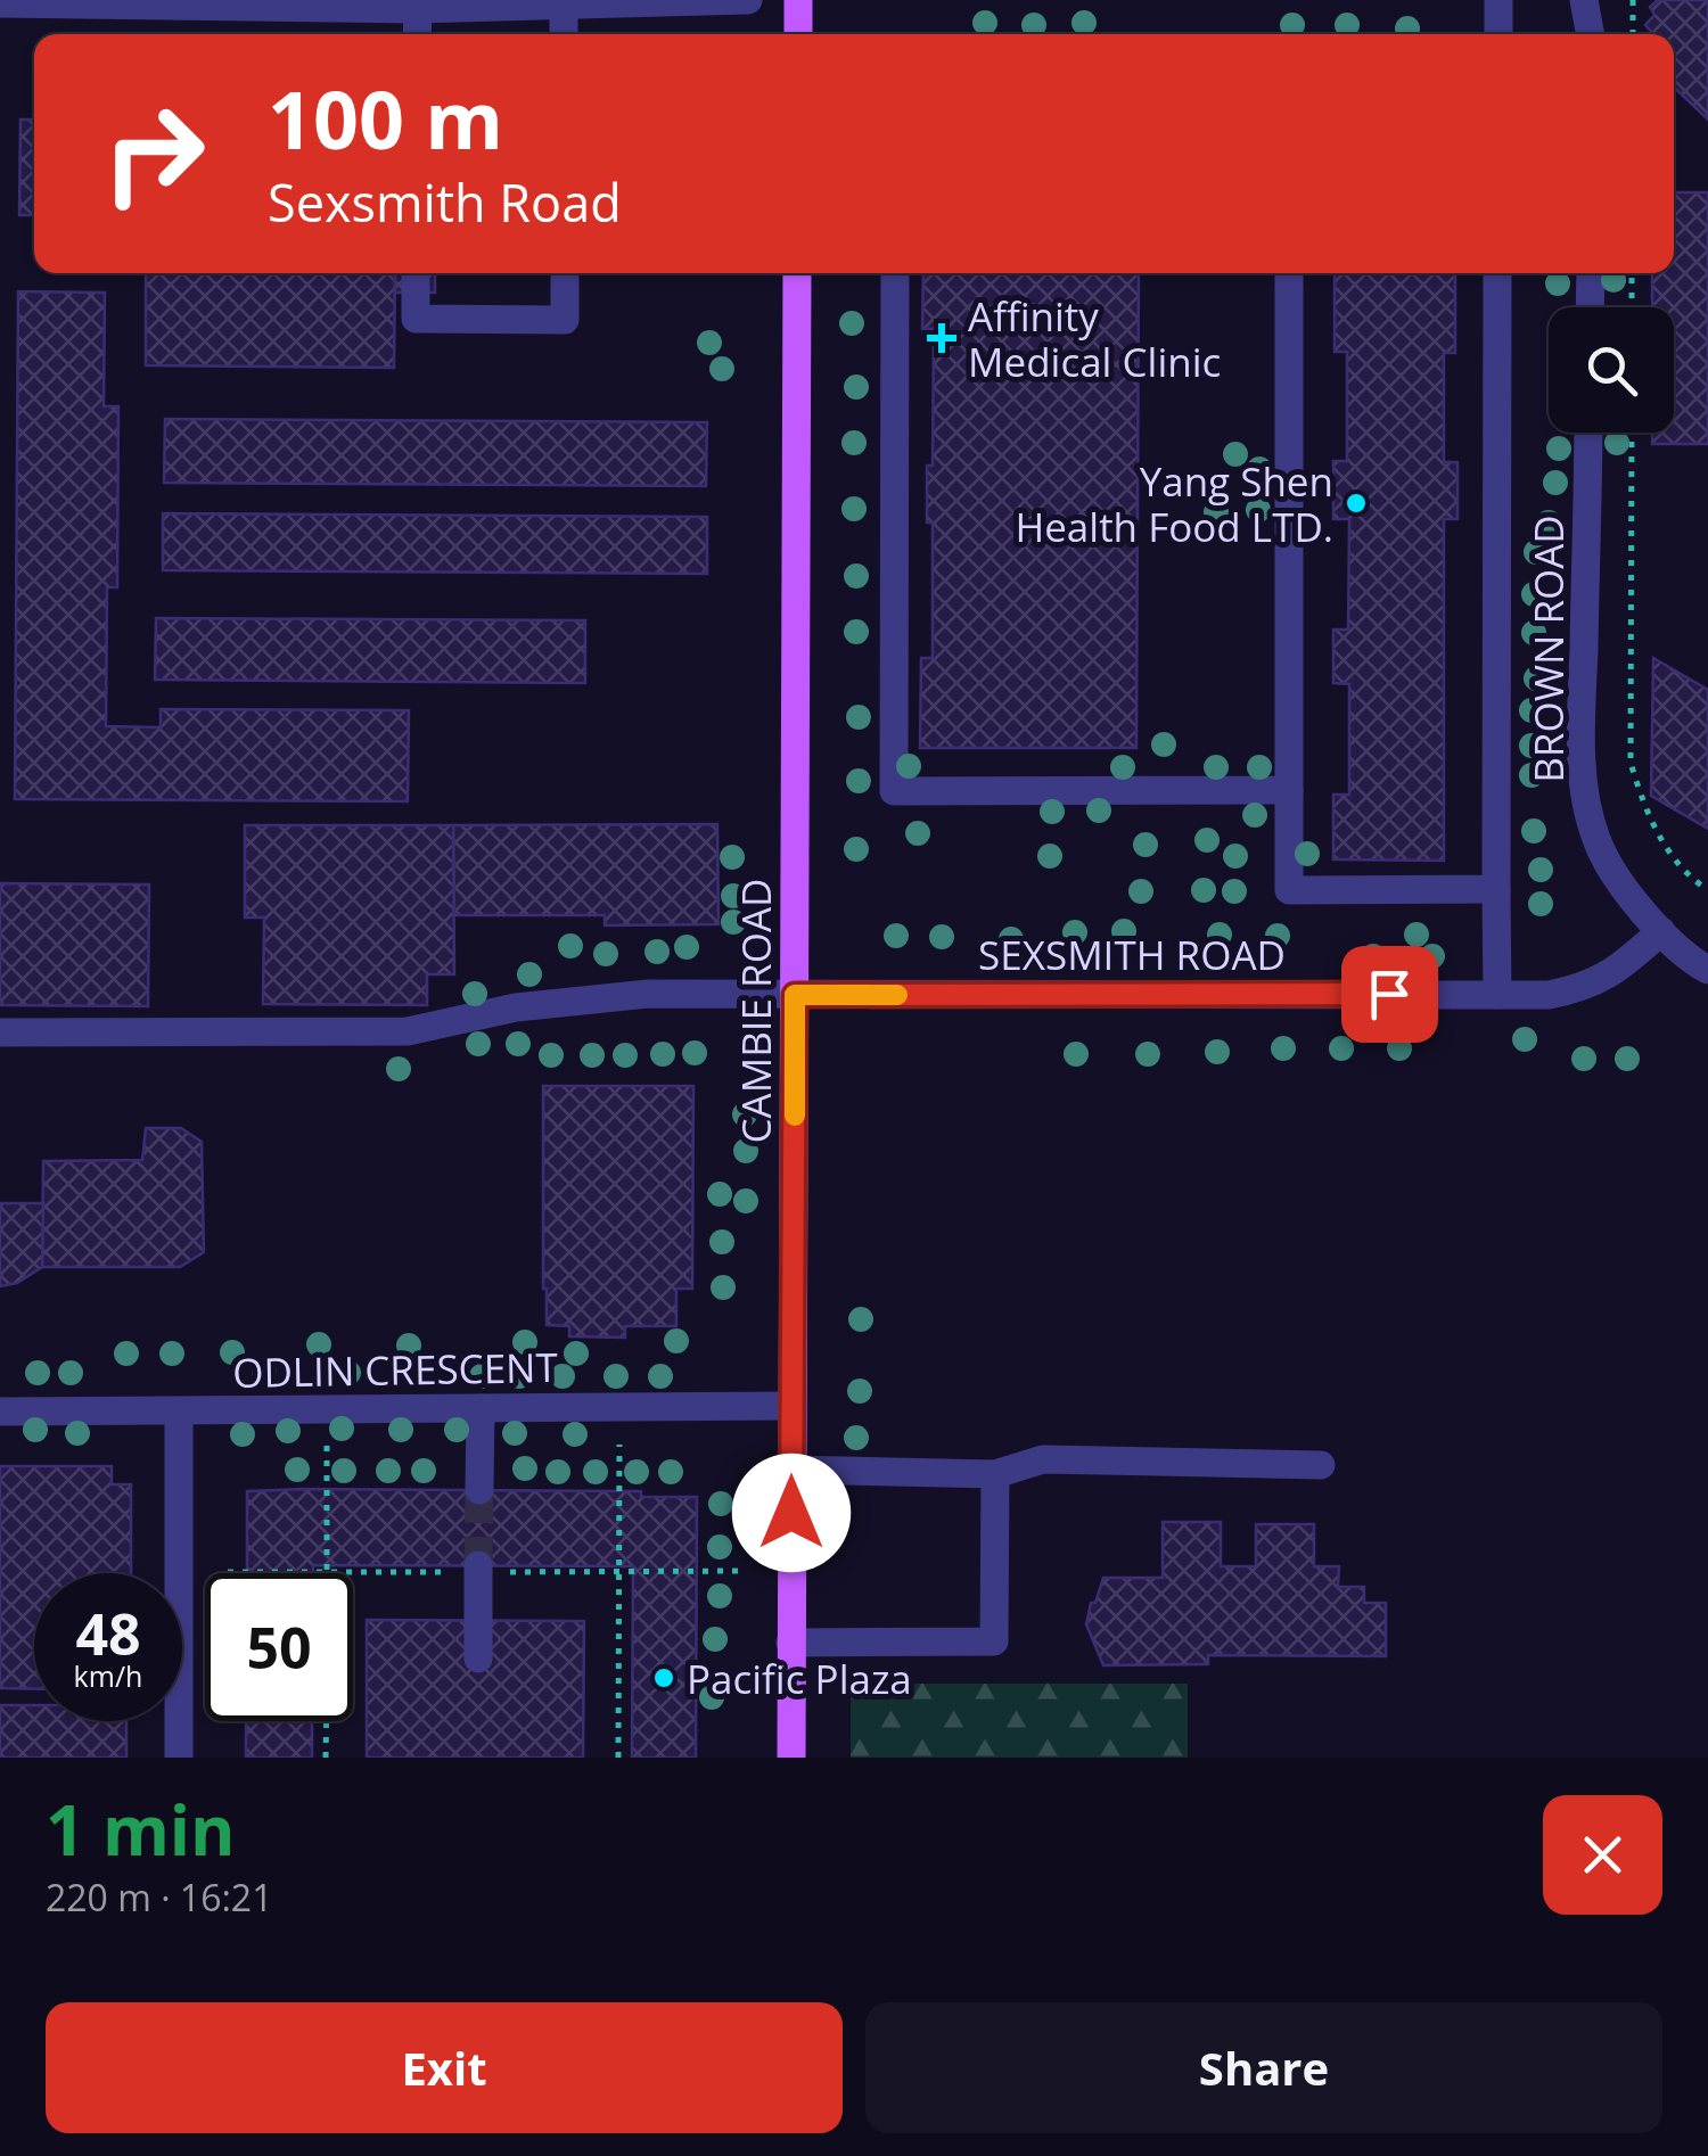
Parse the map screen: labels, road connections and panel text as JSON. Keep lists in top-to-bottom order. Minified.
{"streets":{"main road":["CAMBIE ROAD"],"street":["BROWN ROAD","SEXSMITH ROAD","ODLIN CRESCENT"]},"crossings":[["BROWN ROAD","SEXSMITH ROAD"],["SEXSMITH ROAD","CAMBIE ROAD"],["CAMBIE ROAD","ODLIN CRESCENT"]],"places":{"health":["Affinity Medical Clinic"],"other":["Yang Shen Health Food LTD.","Pacific Plaza"]},"page":{"turn":["100 m","Sexsmith Road"],"speed":"48 km/h","limit":"50","heading":["1 min","220 m · 16:21"],"buttons":["Exit","Share"]}}
